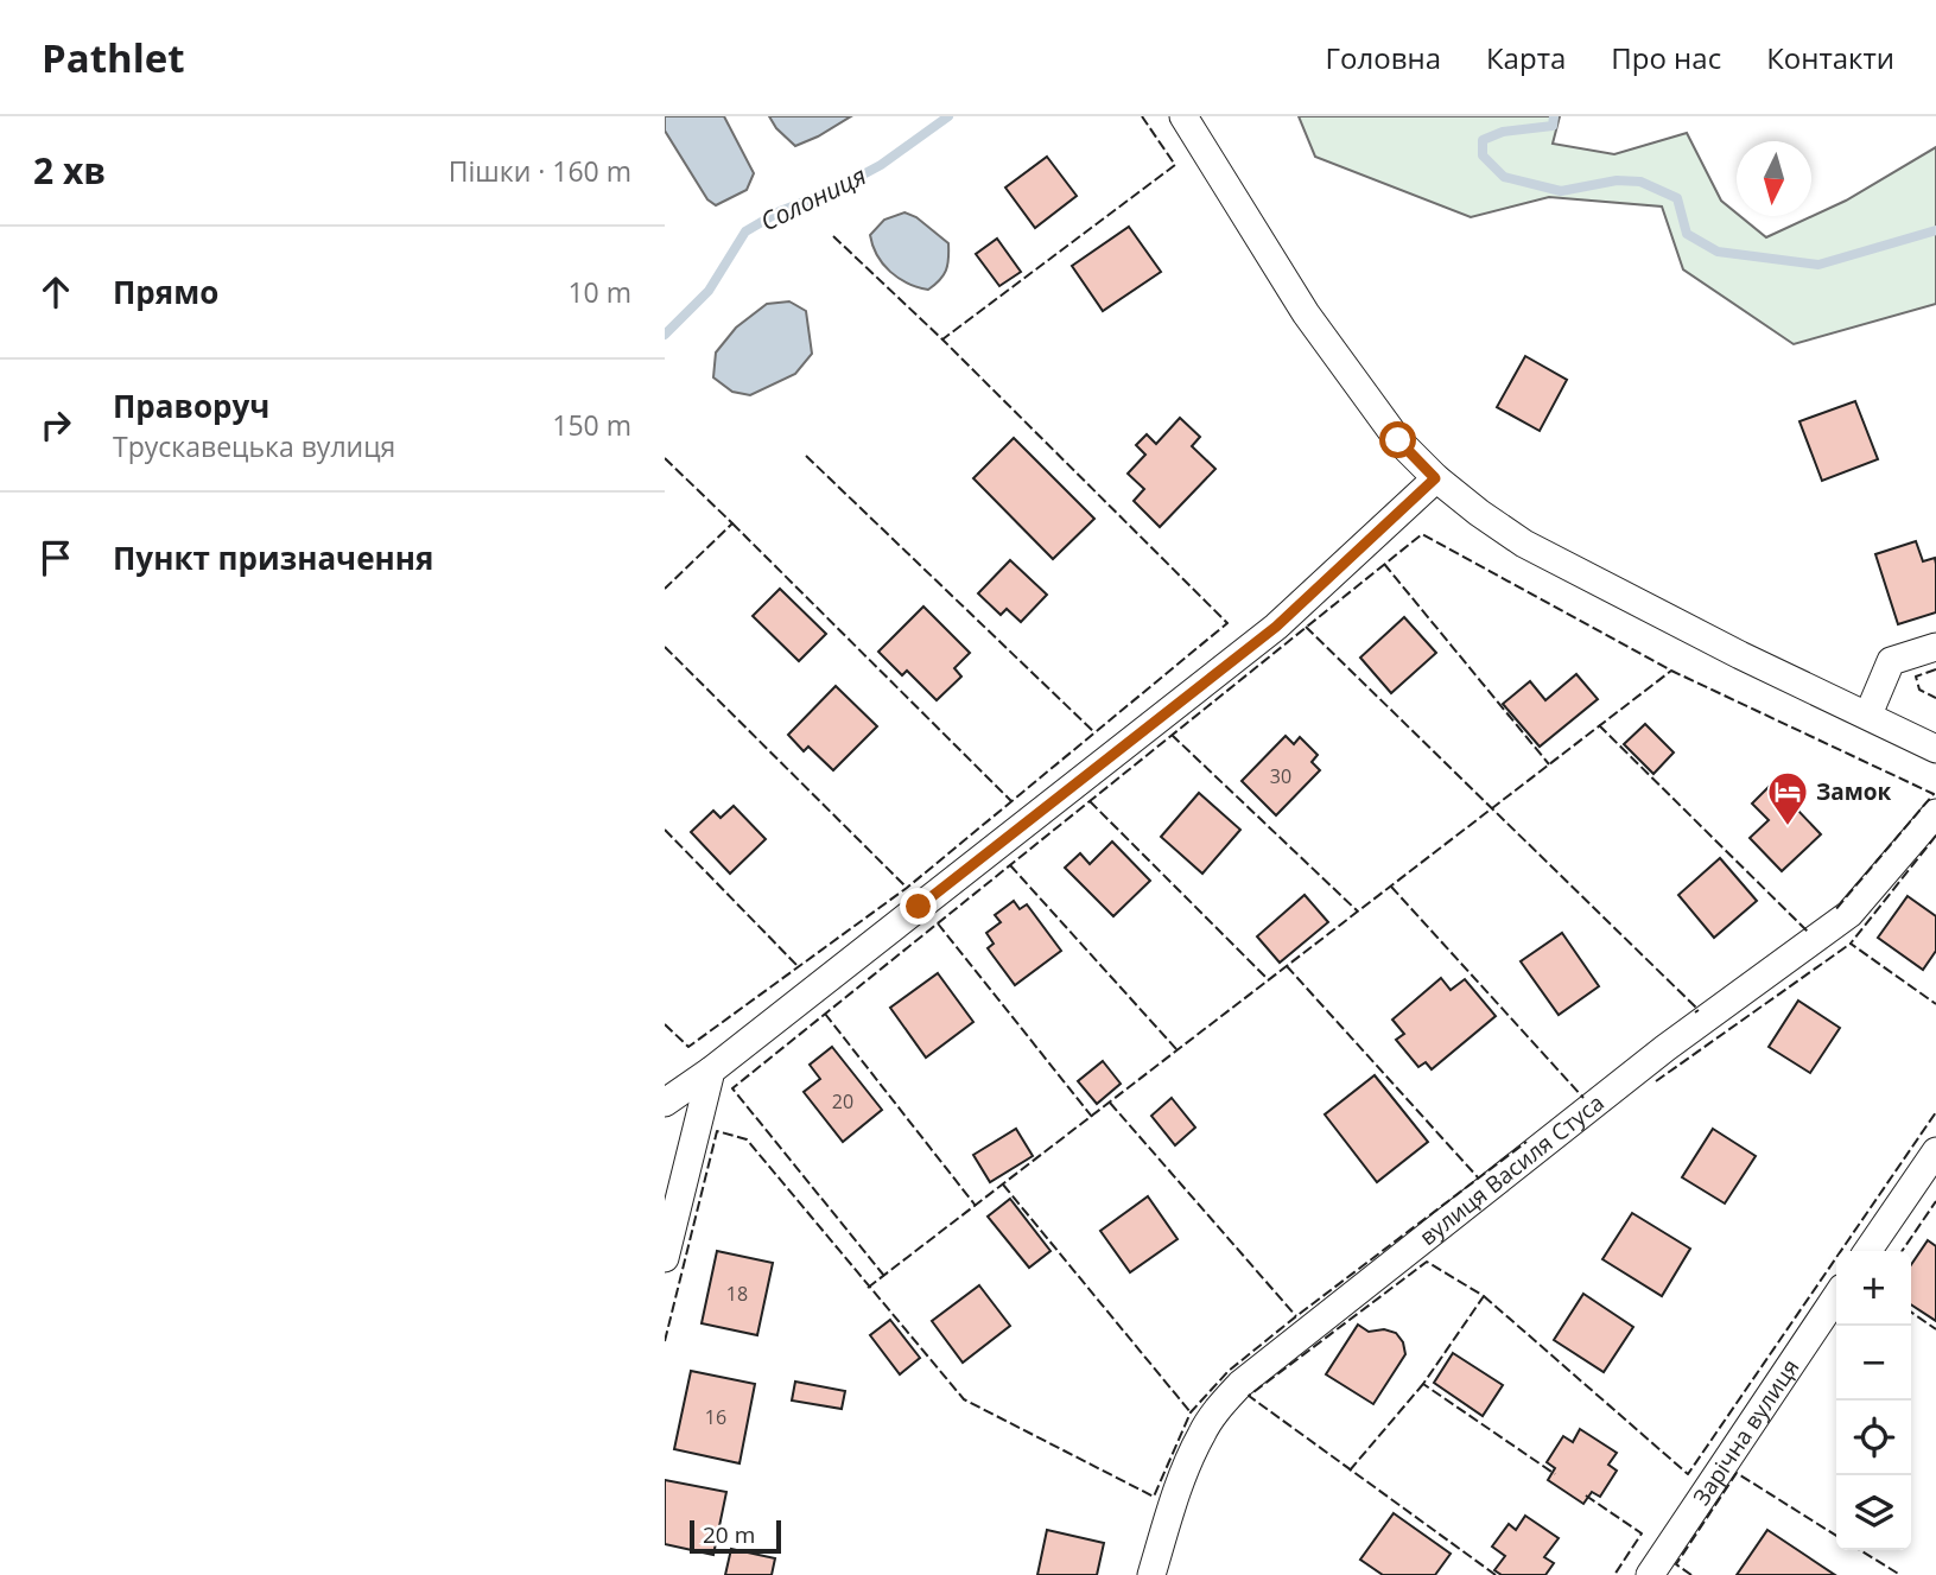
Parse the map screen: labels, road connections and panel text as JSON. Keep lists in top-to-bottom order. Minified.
{"streets":{"street":["вулиця Василя Стуса","Зарічна вулиця"]},"water":["Солониця"],"places":{"hotel":["Замок"]},"house_numbers":["30","20","18","16"],"scale_bar":"20 m","north":"bottom","page":{"header":"Pathlet","nav":["Головна","Карта","Про нас","Контакти"],"heading":["2 хв","Пішки · 160 m"],"list":[["Прямо","10 m"],["Праворуч","Трускавецька вулиця","150 m"],"Пункт призначення"],"map_buttons":["+","−"],"scale":"20 m"}}
